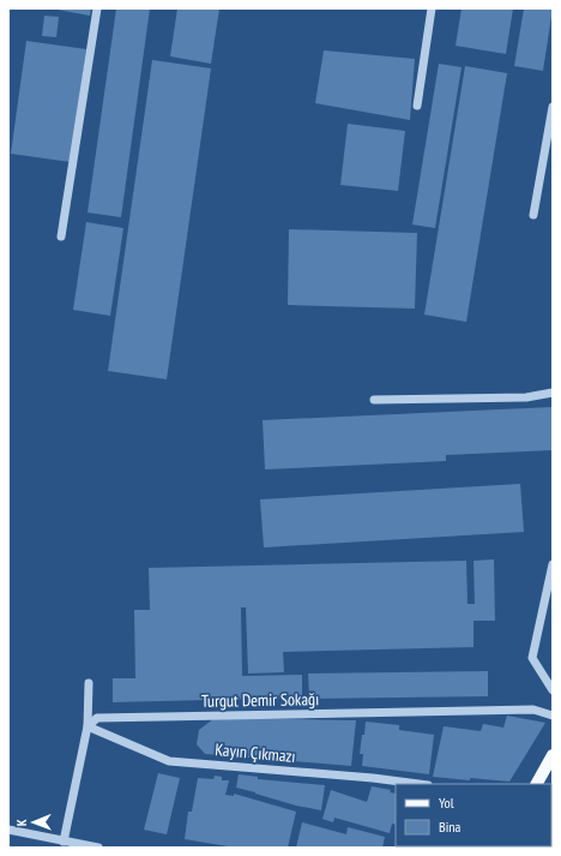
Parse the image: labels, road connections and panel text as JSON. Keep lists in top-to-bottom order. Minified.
{"streets":{"street":["Turgut Demir Sokağı","Kayın Çıkmazı"]},"crossings":[["Turgut Demir Sokağı","Kayın Çıkmazı"]],"legend":["Yol","Bina"],"north":"left"}
